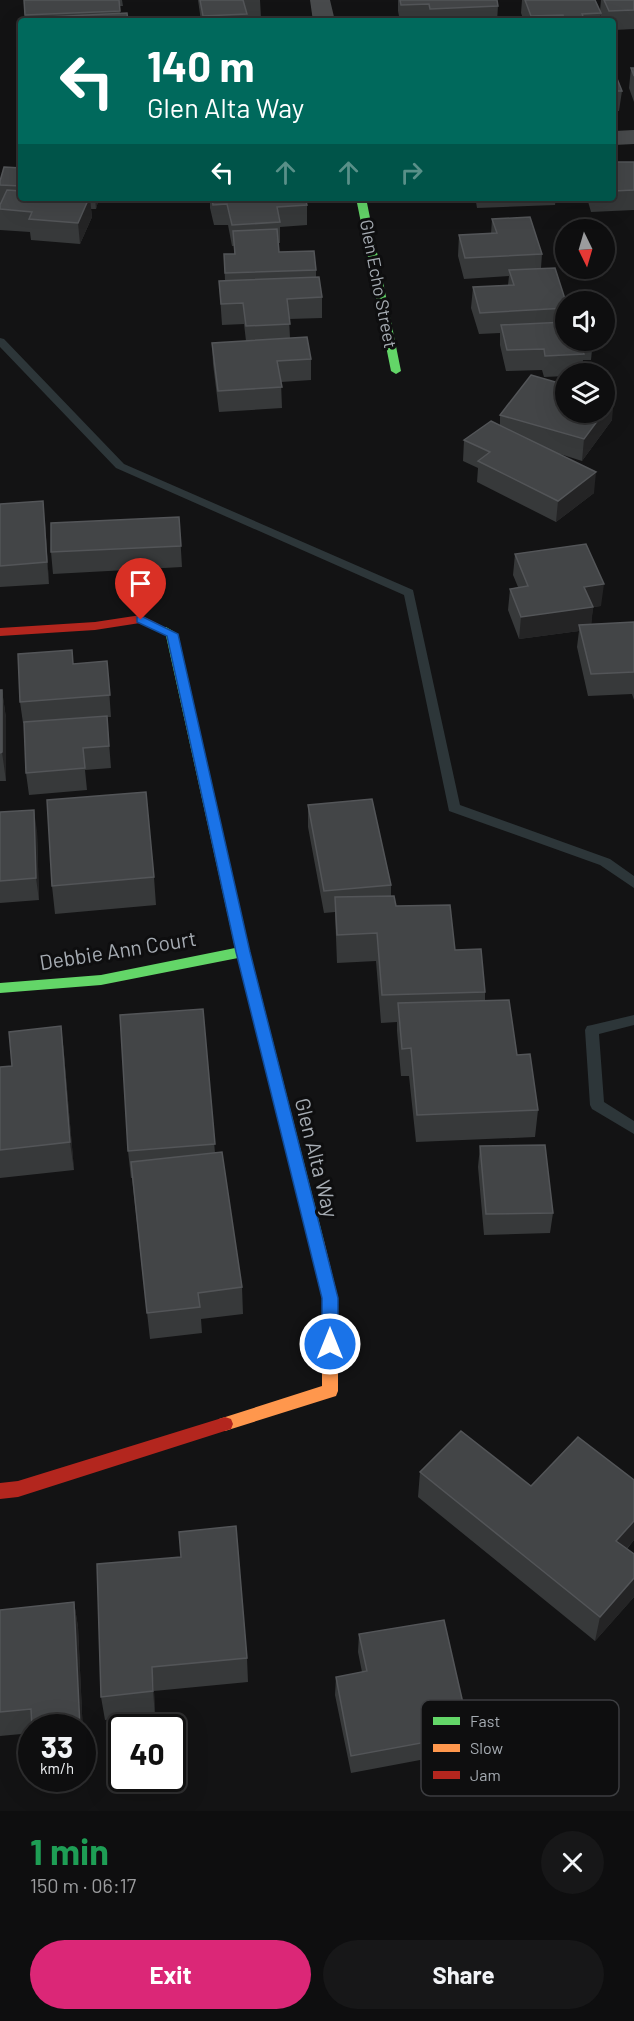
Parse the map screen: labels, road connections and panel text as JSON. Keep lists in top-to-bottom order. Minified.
{"streets":{"street":["Glen Echo Street","Debbie Ann Court","Glen Alta Way"]},"crossings":[["Debbie Ann Court","Glen Alta Way"]],"legend":["Fast","Slow","Jam"],"north":"bottom","page":{"turn":["140 m","Glen Alta Way"],"speed":"33 km/h","limit":"40","heading":["1 min","150 m · 06:17"],"buttons":["Exit","Share"]}}
